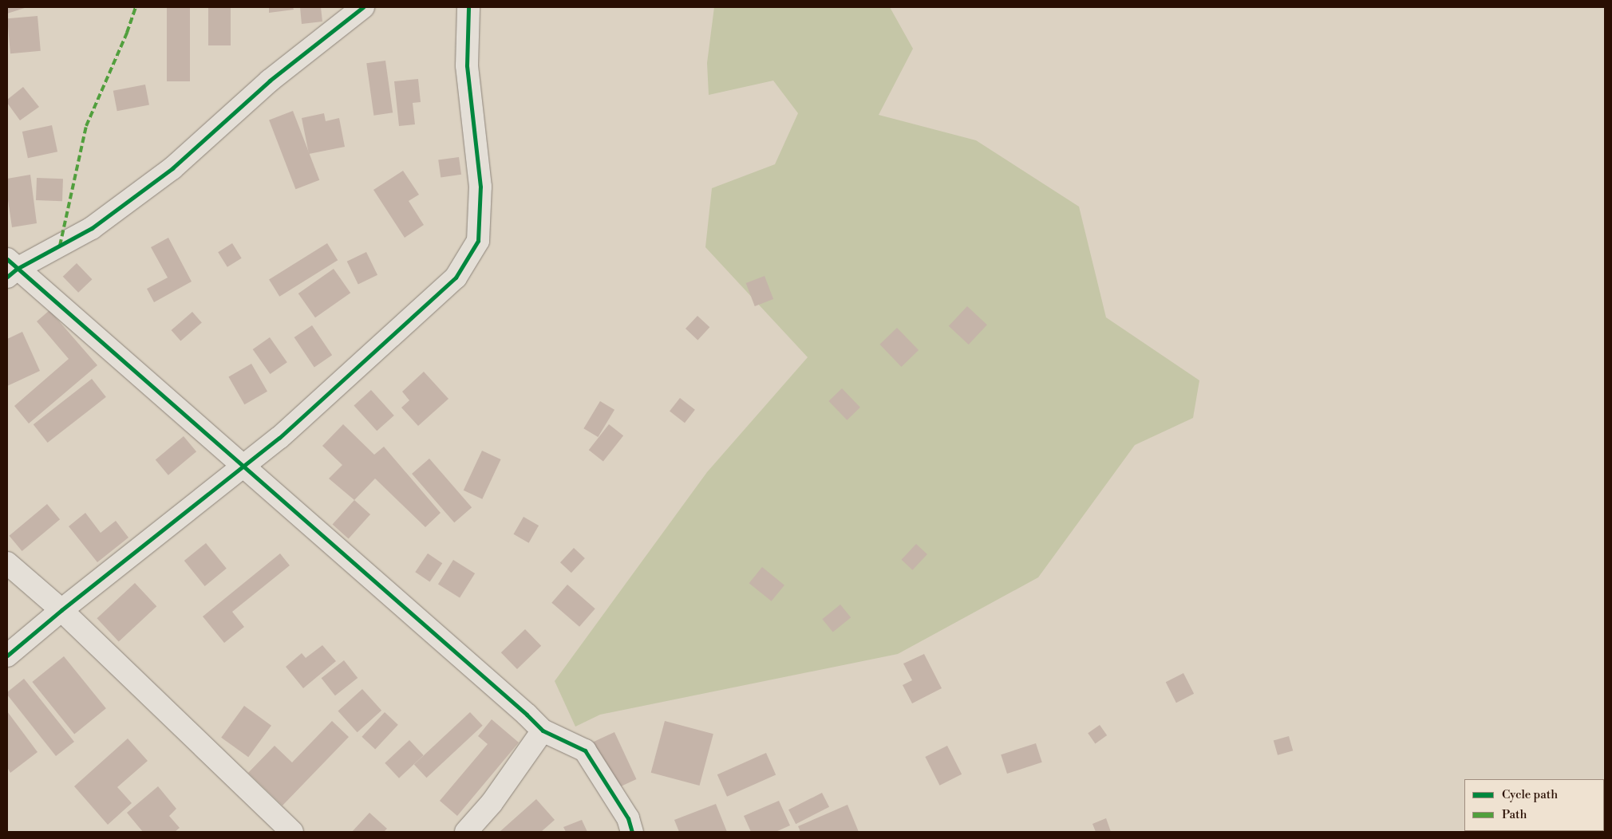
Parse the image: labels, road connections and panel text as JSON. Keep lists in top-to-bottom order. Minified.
{"legend":["Cycle path","Path"]}
